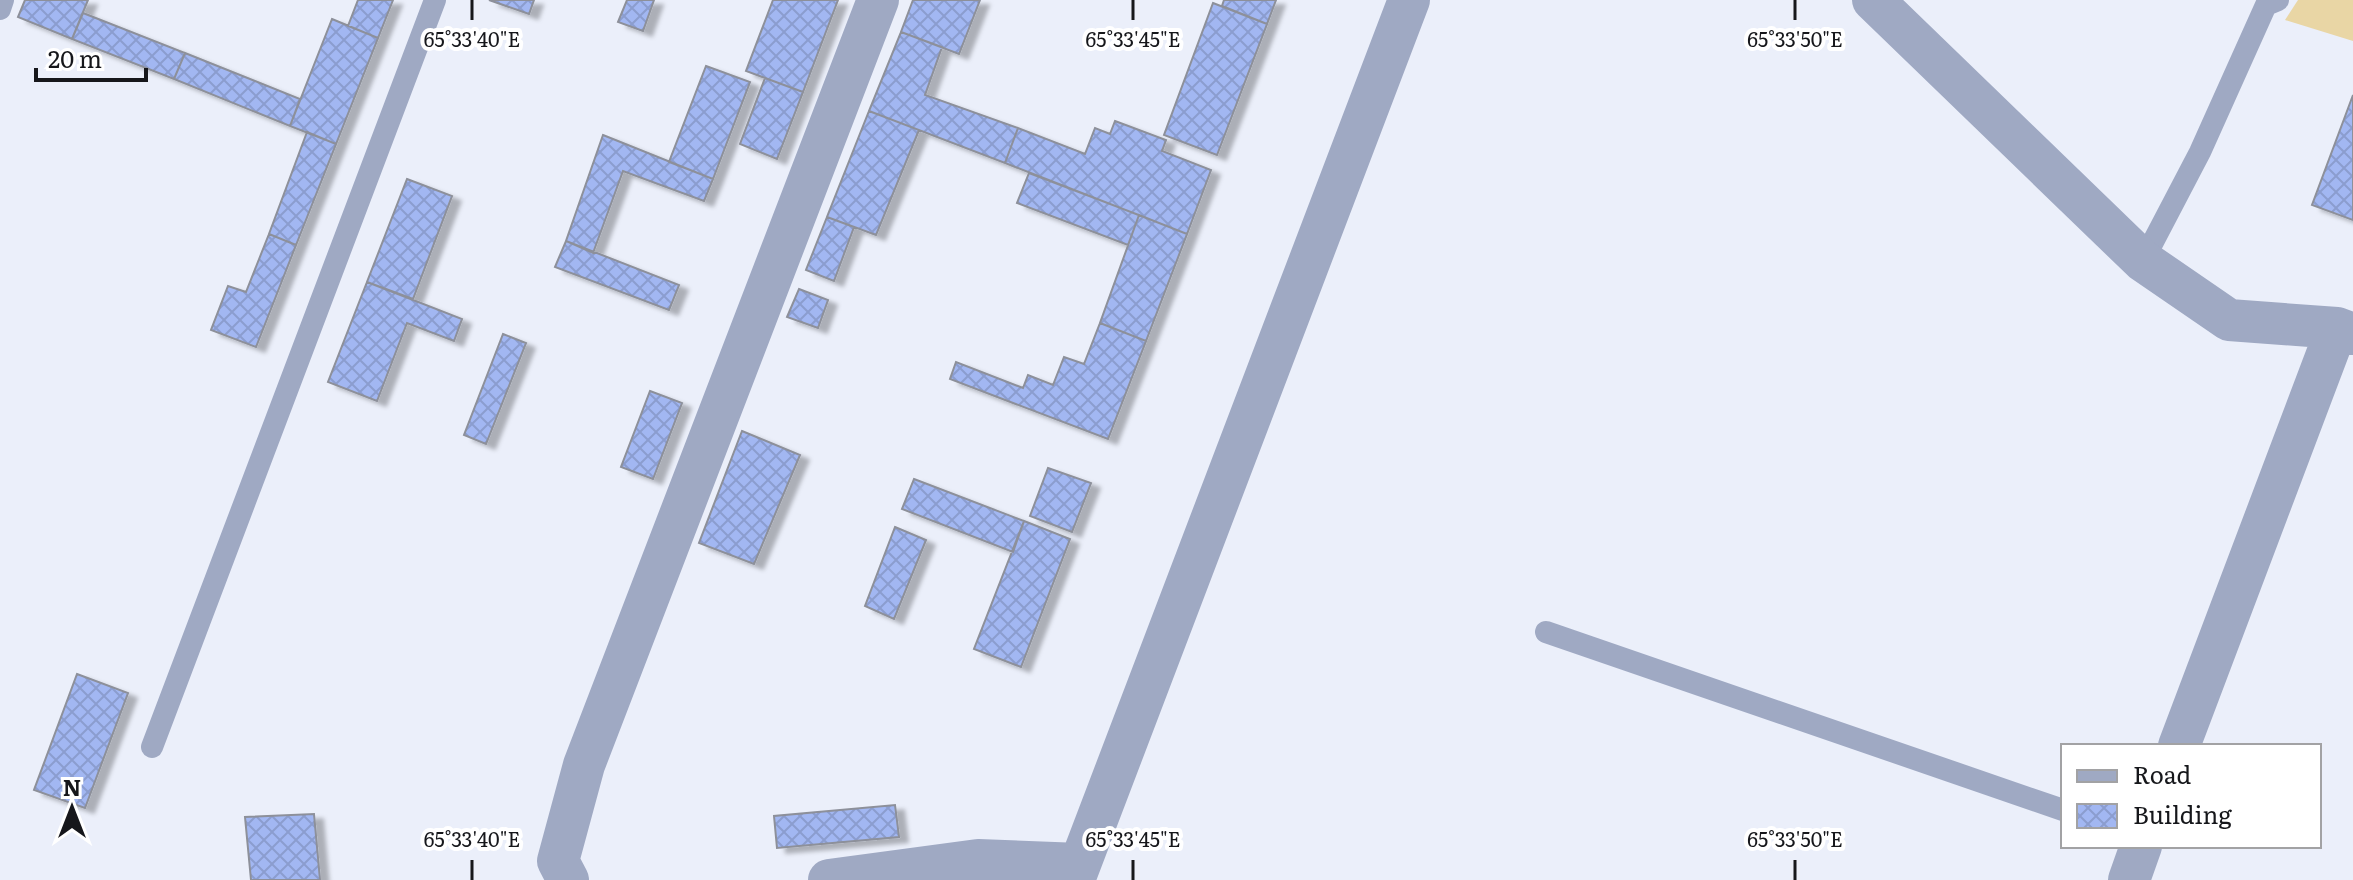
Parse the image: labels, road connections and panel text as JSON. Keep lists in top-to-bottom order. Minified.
{"legend":["Road","Building"],"scale_bar":"20 m","north":"top","coordinates":["65°33'40\"E","65°33'45\"E","65°33'50\"E"]}
